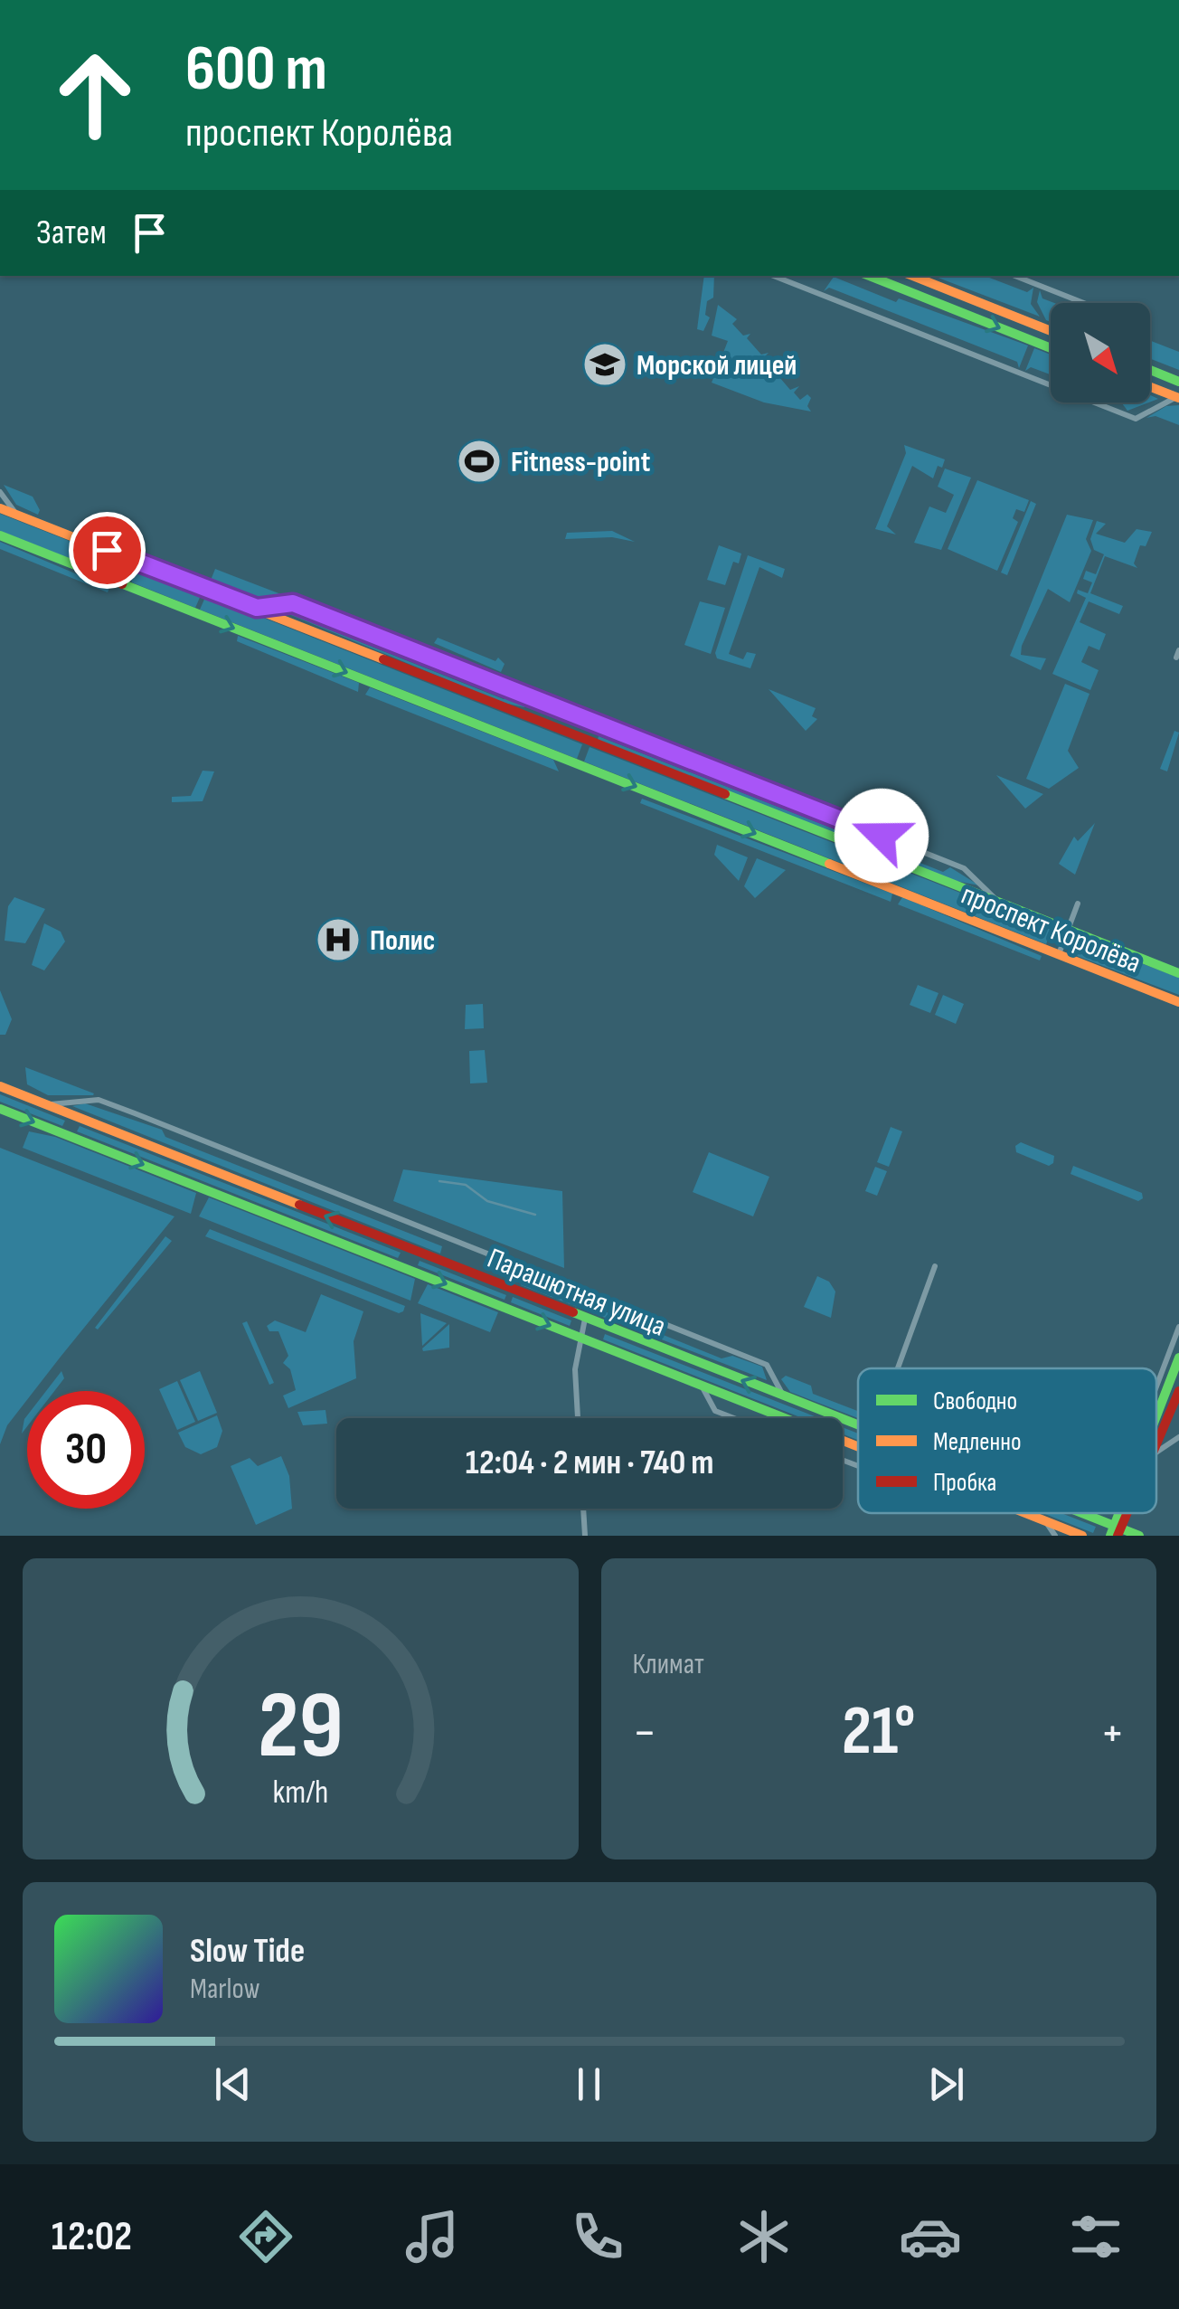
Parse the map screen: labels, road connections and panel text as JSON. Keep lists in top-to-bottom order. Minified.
{"streets":{"main road":["проспект Королёва","Парашютная улица"]},"places":{"school or university":["Морской лицей"],"sports":["Fitness-point"],"hospital":["Полис"]},"legend":["Свободно","Медленно","Пробка"],"north":"bottom right","page":{"turn":["600 m","проспект Королёва"],"then":"Затем","limit":"30","trip":"12:04 · 2 мин · 740 m","tile":"Климат","heat":["−","21°","+"],"song":["Slow Tide","Marlow"],"tabs":"12:02","gauge":["29","km/h"]}}
